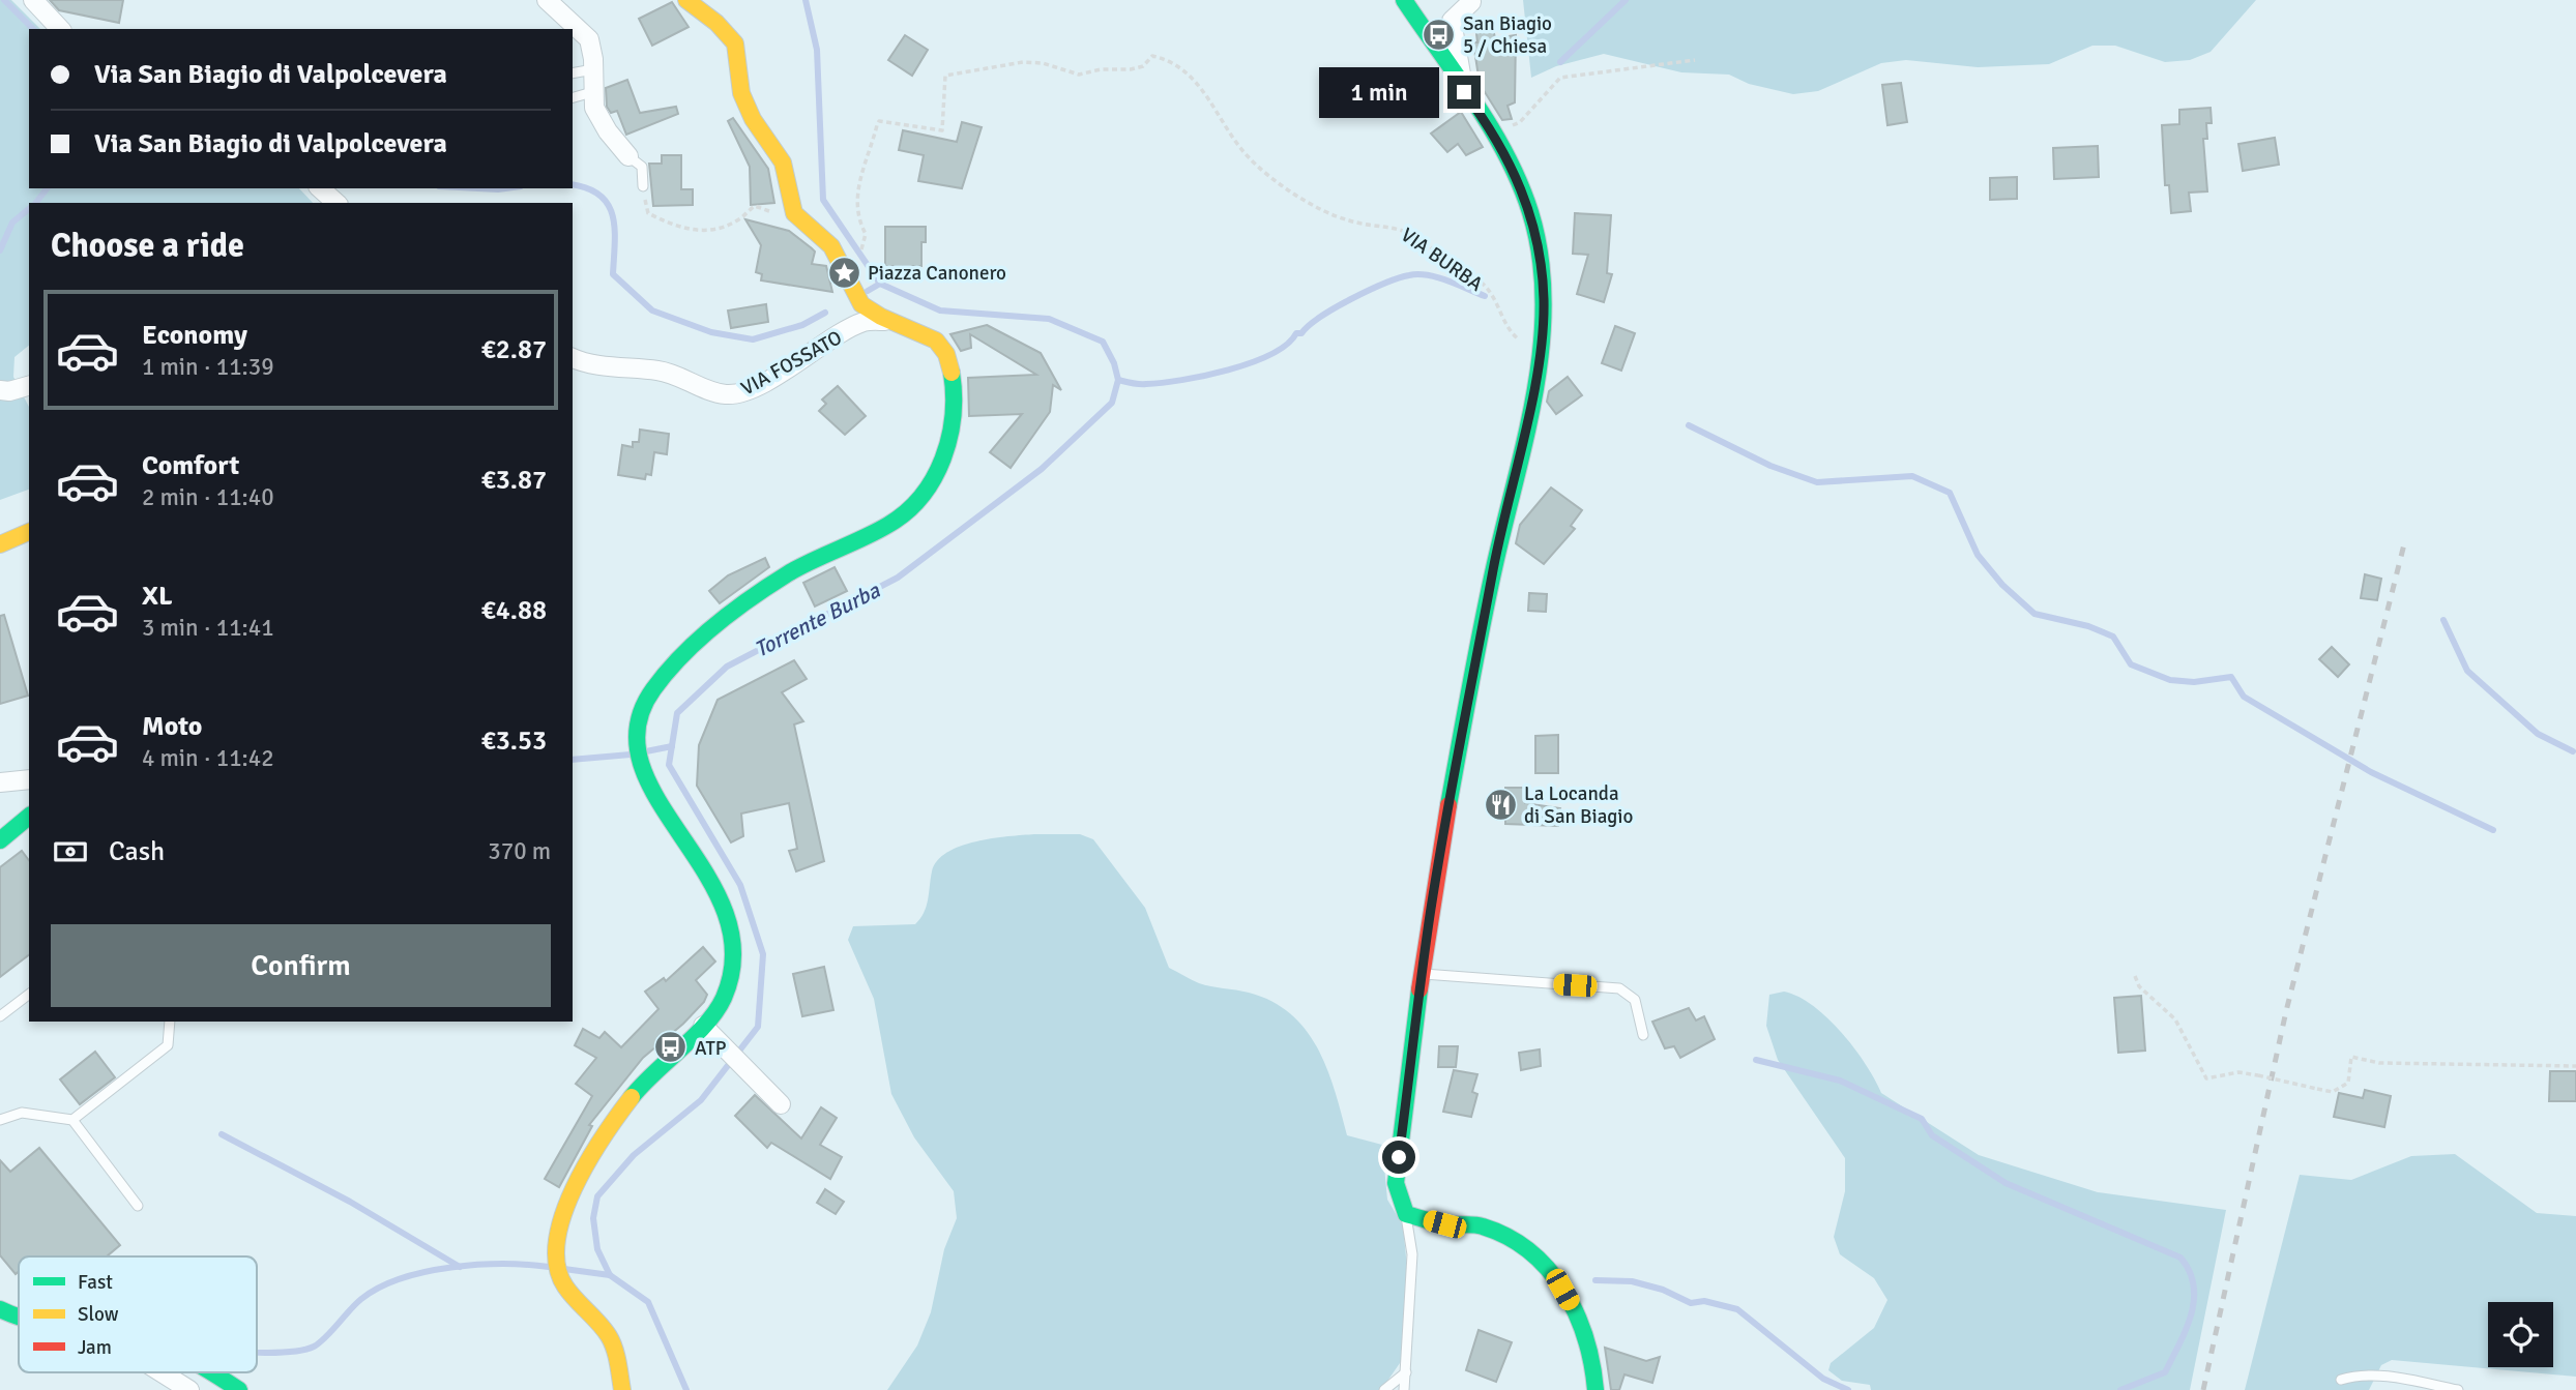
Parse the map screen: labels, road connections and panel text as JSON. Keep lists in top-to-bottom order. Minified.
{"streets":{"street":["VIA FOSSATO"],"path":["VIA BURBA"]},"water":["Torrente Burba"],"places":{"bus stop":["San Biagio 5 / Chiesa","ATP"],"place":["Piazza Canonero"],"restaurant":["La Locanda di San Biagio"]},"legend":["Fast","Slow","Jam"],"page":{"banner":["Via San Biagio di Valpolcevera","Via San Biagio di Valpolcevera"],"bubble":"1 min","heading":"Choose a ride","list":[{"name":"Economy","note":"1 min · 11:39","value":"€2.87"},{"name":"Comfort","note":"2 min · 11:40","value":"€3.87"},{"name":"XL","note":"3 min · 11:41","value":"€4.88"},{"name":"Moto","note":"4 min · 11:42","value":"€3.53"}],"pay":["Cash","370 m"],"buttons":"Confirm"}}
